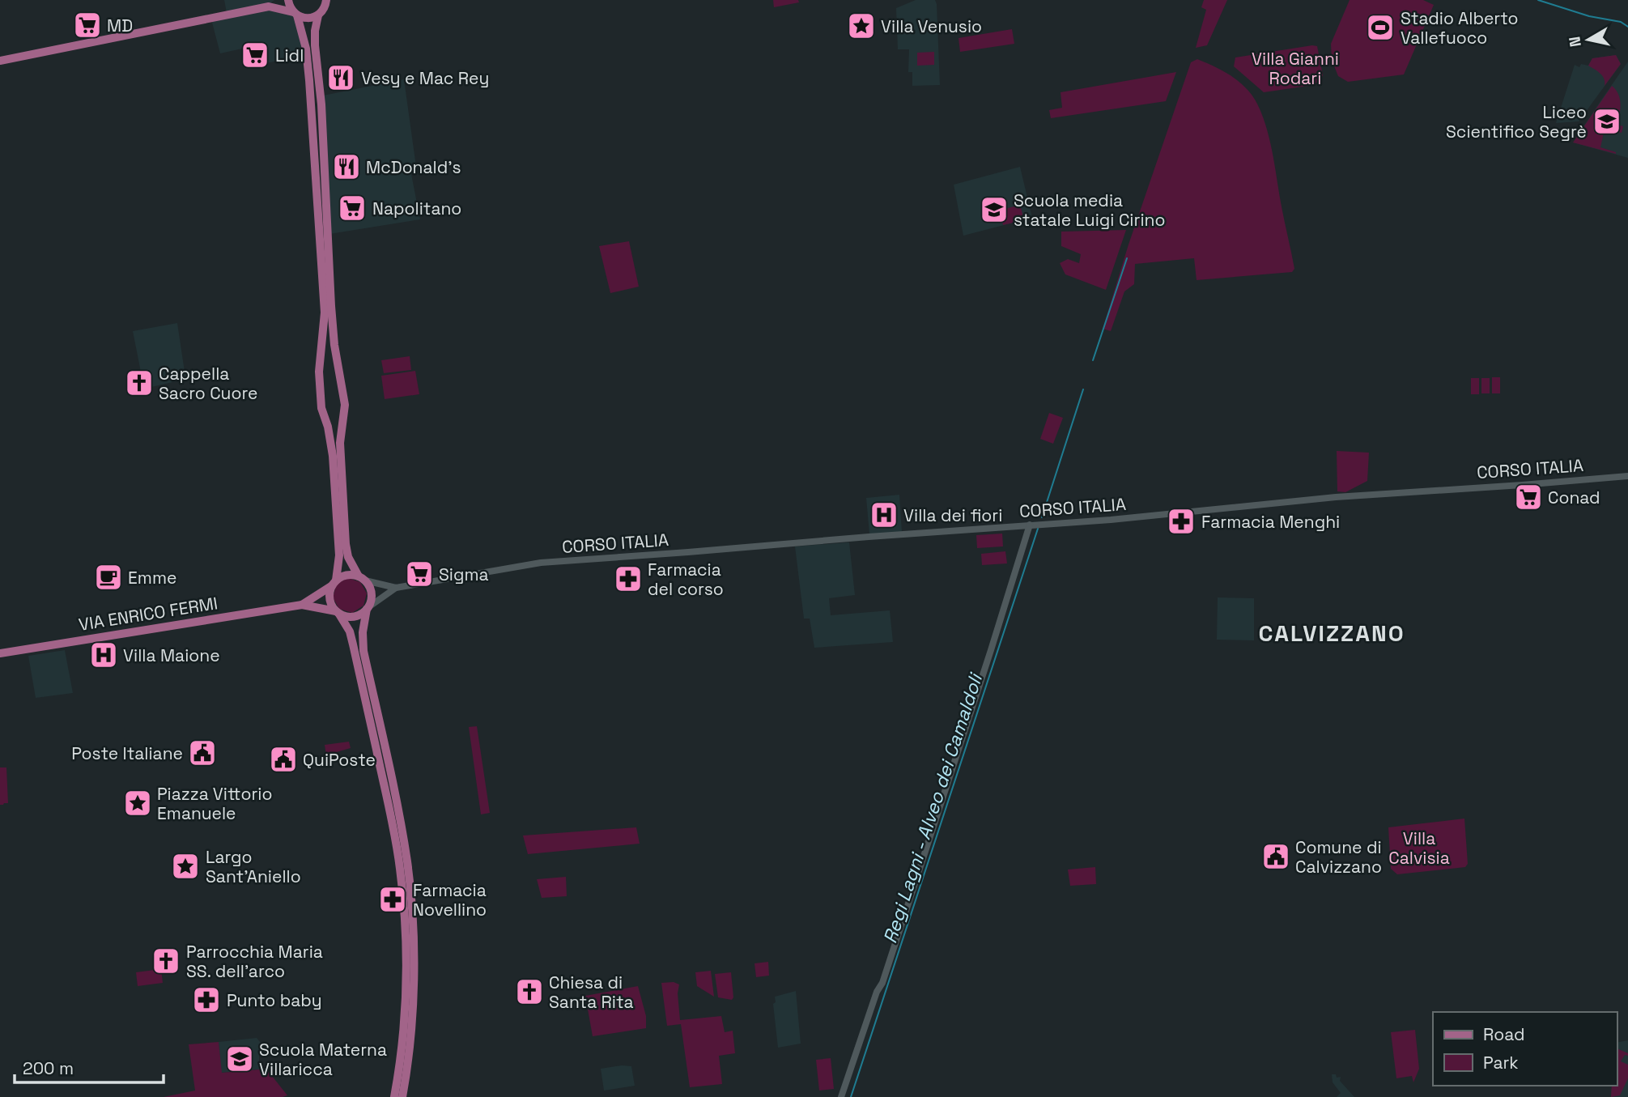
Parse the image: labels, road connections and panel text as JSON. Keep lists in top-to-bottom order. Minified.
{"streets":{"main road":["VIA ENRICO FERMI"],"street":["CORSO ITALIA"]},"districts":["CALVIZZANO"],"water":["Regi Lagni - Alveo dei Camaldoli"],"parks":["Villa Gianni Rodari","Villa Calvisia"],"places":{"supermarket":["MD","Lidl","Napolitano","Conad","Sigma"],"place":["Villa Venusio","Piazza Vittorio Emanuele","Largo Sant'Aniello"],"sports":["Stadio Alberto Vallefuoco"],"restaurant":["Vesy e Mac Rey","McDonald's"],"school or university":["Liceo Scientifico Segrè","Scuola media statale Luigi Cirino","Scuola Materna Villaricca"],"church":["Cappella Sacro Cuore","Parrocchia Maria SS. dell'arco","Chiesa di Santa Rita"],"hospital":["Villa dei fiori","Villa Maione"],"pharmacy":["Farmacia Menghi","Farmacia del corso","Farmacia Novellino","Punto baby"],"cafe":["Emme"],"public building":["Poste Italiane","QuiPoste","Comune di Calvizzano"]},"legend":["Road","Park"],"scale_bar":"200 m","north":"left"}
